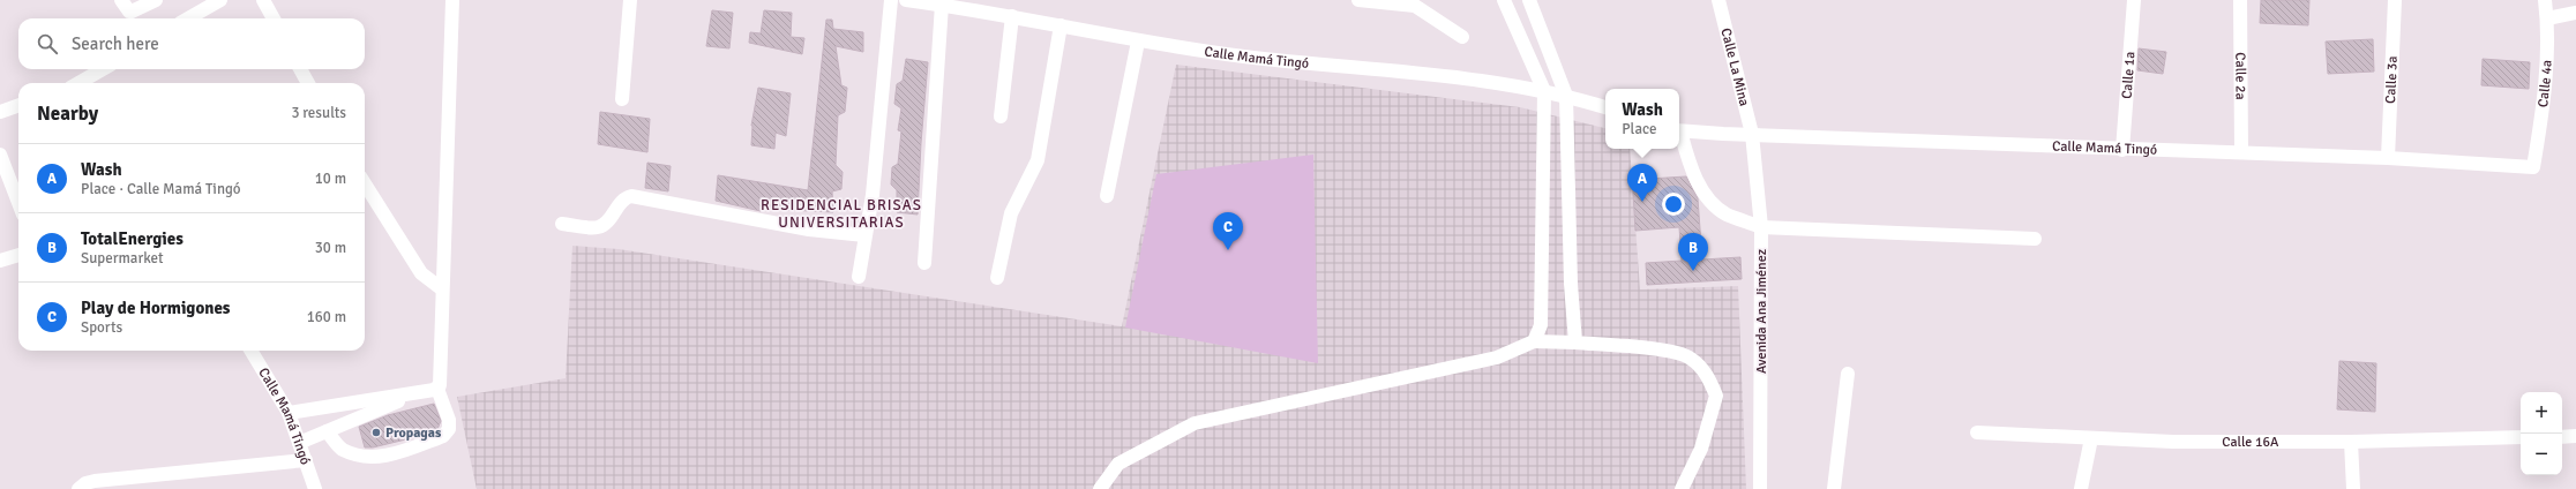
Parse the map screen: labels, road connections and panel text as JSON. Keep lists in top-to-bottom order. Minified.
{"streets":{"street":["Calle Mamá Tingó","Calle La Mina","Calle 1a","Calle 2a","Calle 3a","Calle 4a","Avenida Ana Jiménez","Calle 16A"]},"crossings":[["Calle Mamá Tingó","Calle La Mina"],["Calle Mamá Tingó","Calle 1a"],["Calle Mamá Tingó","Calle 2a"],["Calle Mamá Tingó","Calle 3a"],["Calle Mamá Tingó","Calle 4a"],["Calle Mamá Tingó","Avenida Ana Jiménez"],["Calle La Mina","Avenida Ana Jiménez"]],"districts":["RESIDENCIAL BRISAS UNIVERSITARIAS"],"places":["Propagas"],"page":{"search":"Search here","heading":["Nearby","3 results"],"popup":["Wash","Place"],"list":[{"mark":"A","name":"Wash","note":"Place · Calle Mamá Tingó","value":"10 m"},{"mark":"B","name":"TotalEnergies","note":"Supermarket","value":"30 m"},{"mark":"C","name":"Play de Hormigones","note":"Sports","value":"160 m"}],"pins":["A","C","B"],"map_buttons":["+","−"]}}
